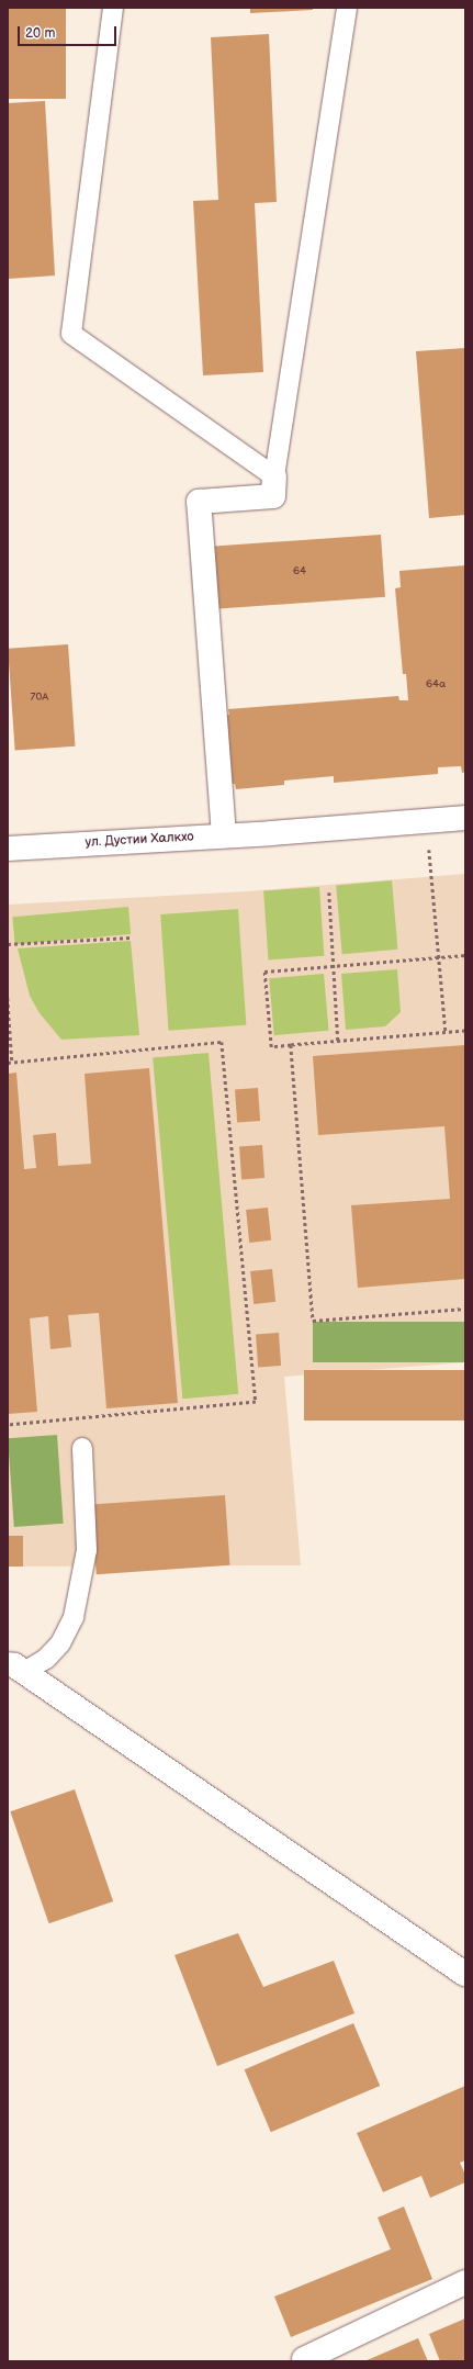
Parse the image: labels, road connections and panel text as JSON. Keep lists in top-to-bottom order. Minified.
{"streets":{"street":["ул. Дустии Халкхо"]},"house_numbers":["64","64а","70А"],"scale_bar":"20 m"}
